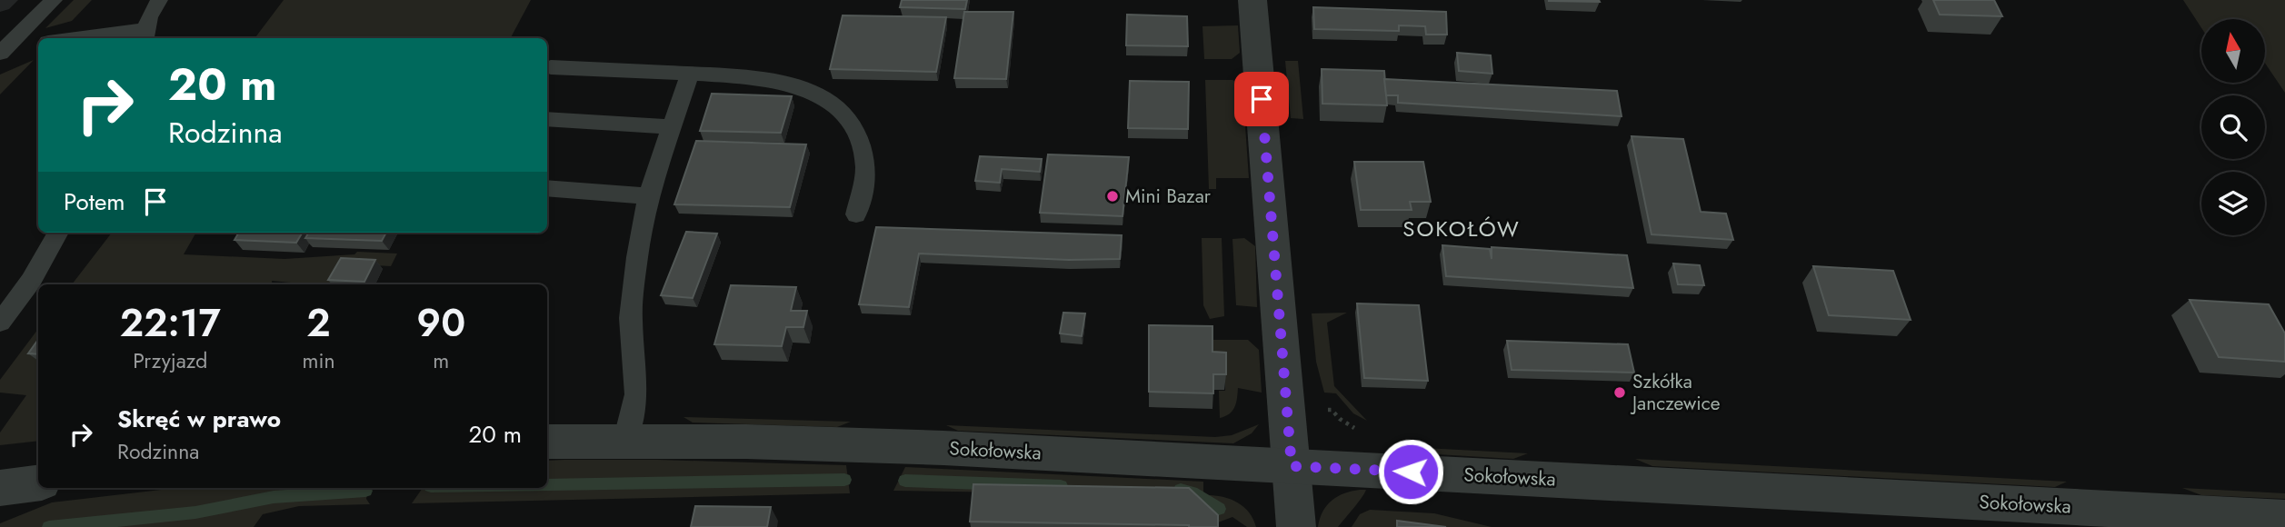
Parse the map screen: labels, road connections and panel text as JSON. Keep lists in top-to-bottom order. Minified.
{"streets":{"street":["Sokołowska"]},"districts":["SOKOŁÓW"],"places":["Mini Bazar","Szkółka Janczewice"],"north":"top","page":{"turn":["20 m","Rodzinna"],"then":"Potem","eta":["22:17","Przyjazd","2","min","90","m"],"list":[{"name":"Skręć w prawo","note":"Rodzinna","value":"20 m"}]}}
